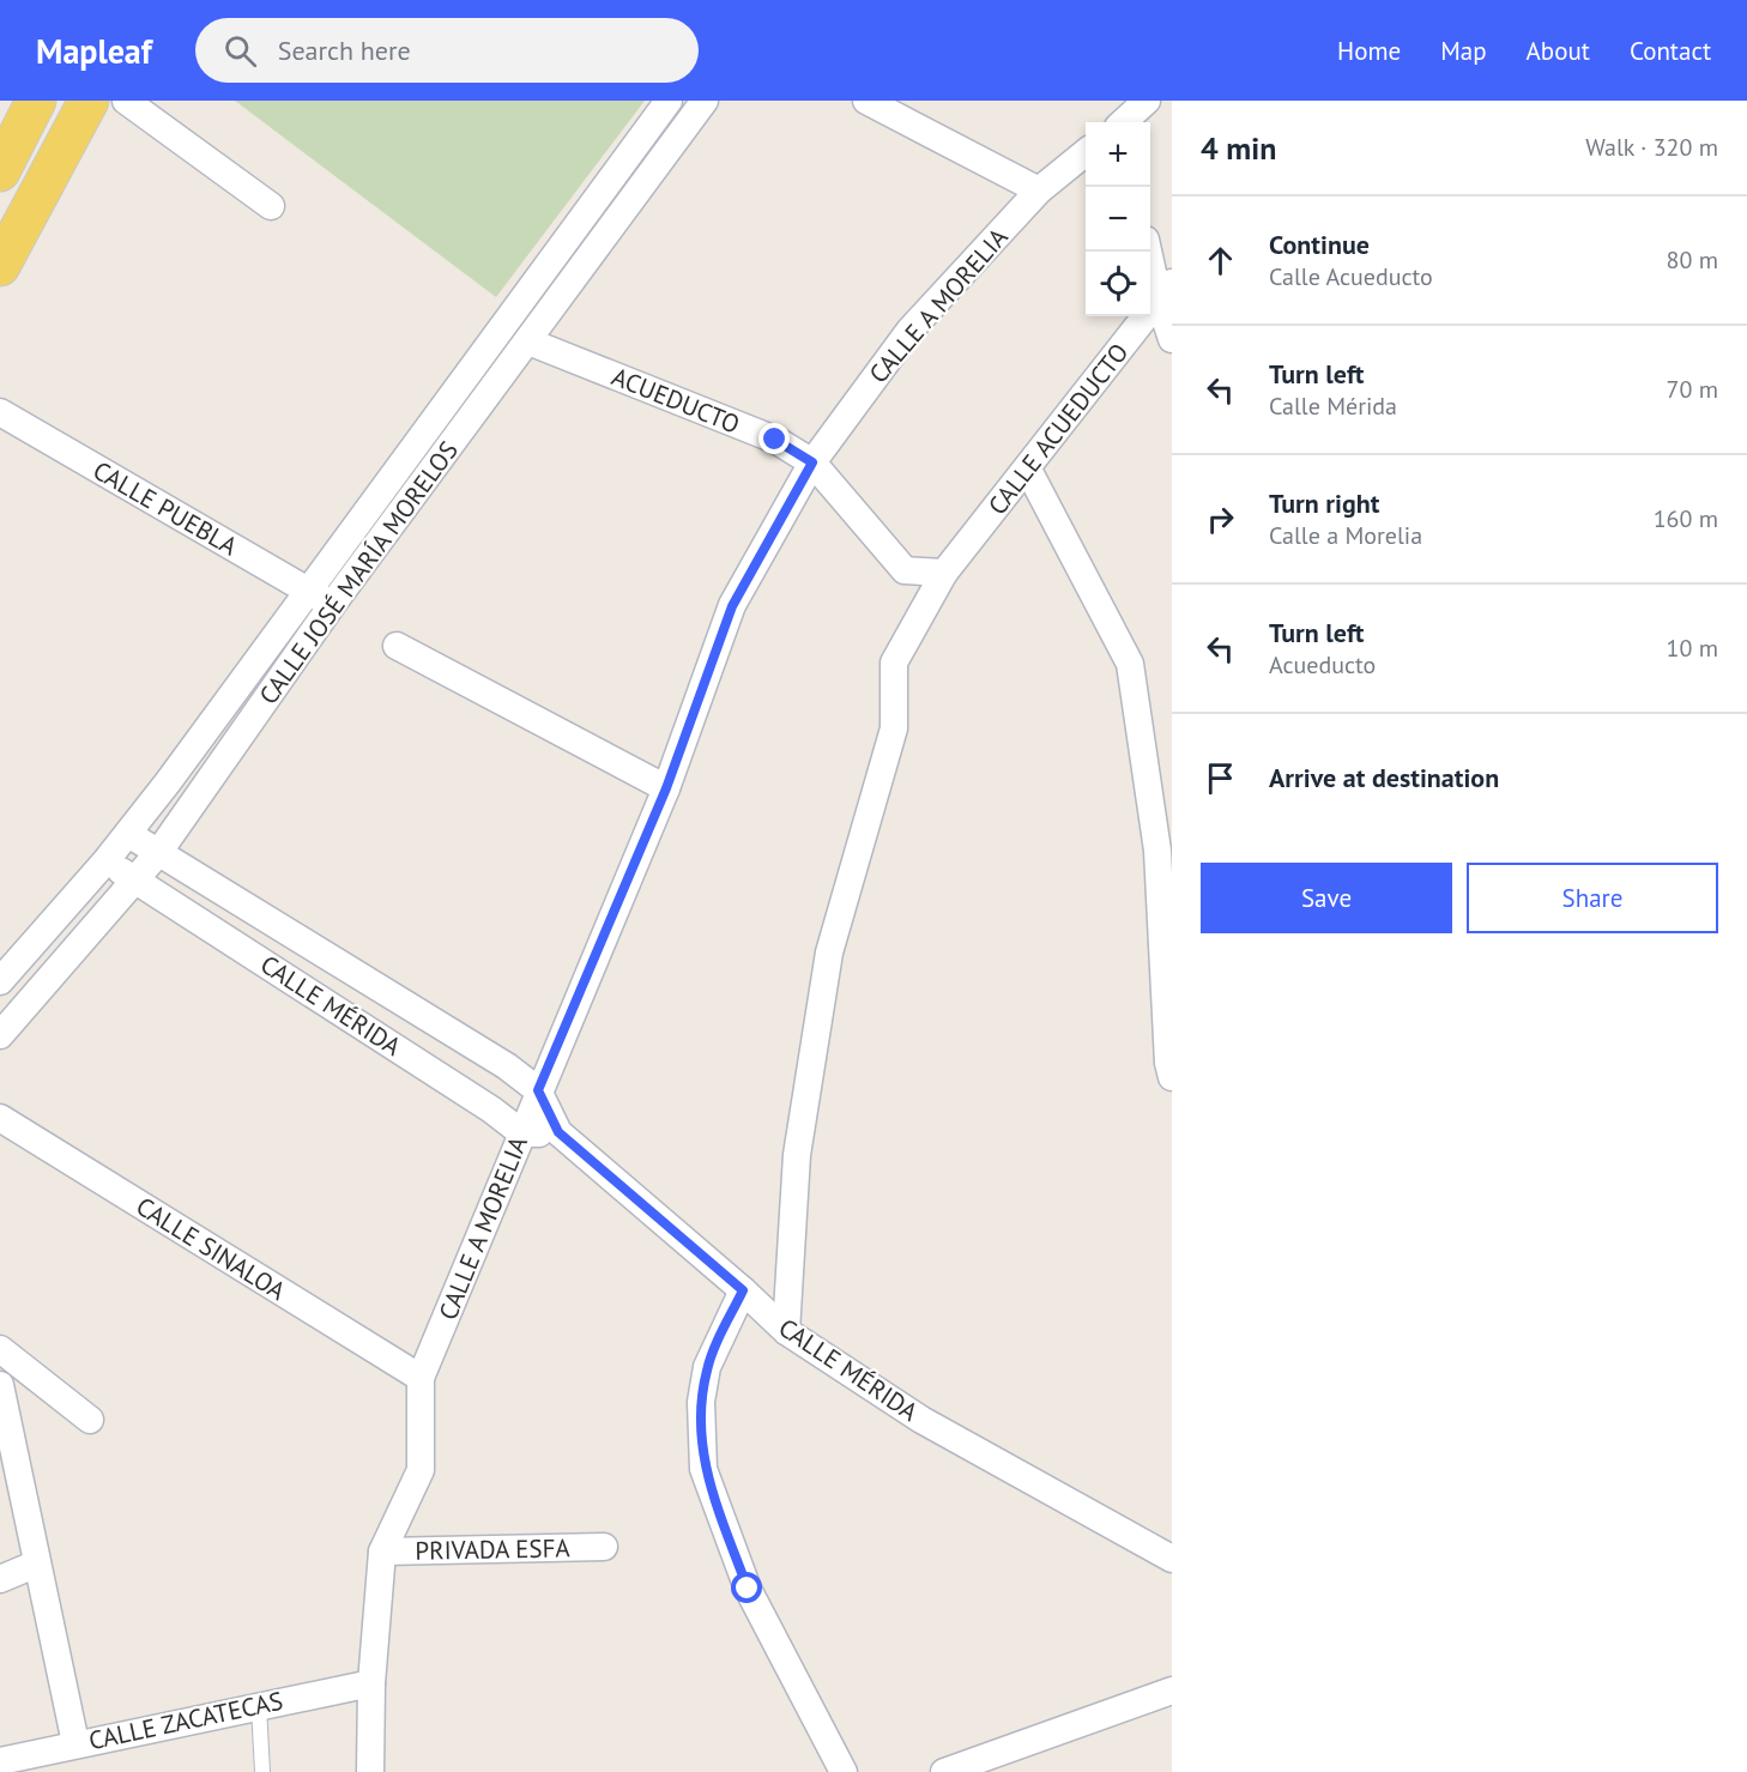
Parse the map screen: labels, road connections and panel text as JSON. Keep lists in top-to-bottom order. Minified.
{"streets":{"street":["CALLE A MORELIA","ACUEDUCTO","CALLE ACUEDUCTO","CALLE PUEBLA","CALLE JOSÉ MARÍA MORELOS","CALLE MÉRIDA","CALLE SINALOA","PRIVADA ESFA","CALLE ZACATECAS"]},"crossings":[["CALLE A MORELIA","ACUEDUCTO"],["CALLE A MORELIA","CALLE MÉRIDA"],["CALLE A MORELIA","CALLE SINALOA"],["CALLE A MORELIA","PRIVADA ESFA"],["CALLE A MORELIA","CALLE ZACATECAS"],["ACUEDUCTO","CALLE ACUEDUCTO"],["ACUEDUCTO","CALLE JOSÉ MARÍA MORELOS"],["CALLE ACUEDUCTO","CALLE MÉRIDA"],["CALLE PUEBLA","CALLE JOSÉ MARÍA MORELOS"],["CALLE JOSÉ MARÍA MORELOS","CALLE MÉRIDA"]],"page":{"header":"Mapleaf","search":"Search here","nav":["Home","Map","About","Contact"],"heading":["4 min","Walk · 320 m"],"map_buttons":["+","−"],"list":[["Continue","Calle Acueducto","80 m"],["Turn left","Calle Mérida","70 m"],["Turn right","Calle a Morelia","160 m"],["Turn left","Acueducto","10 m"],"Arrive at destination"],"buttons":["Save","Share"]}}
